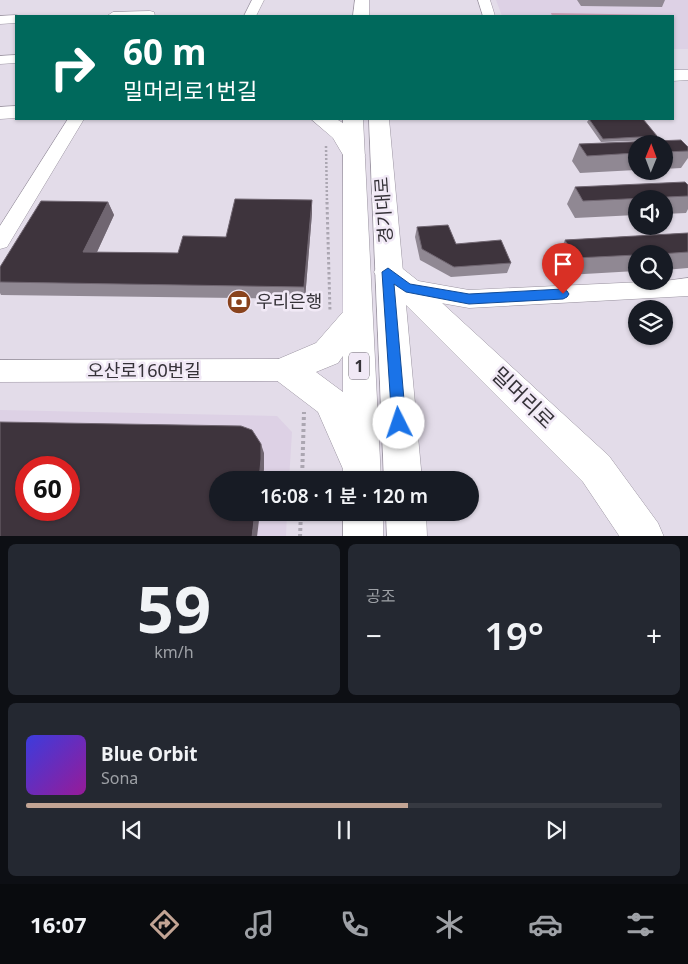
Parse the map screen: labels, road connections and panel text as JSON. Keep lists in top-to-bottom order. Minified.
{"streets":{"main road":["경기대로","1","밀머리로"],"street":["오산로160번길"]},"crossings":[["경기대로","밀머리로"]],"places":{"bank":["우리은행"]},"north":"top","page":{"turn":["60 m","밀머리로1번길"],"limit":"60","trip":"16:08 · 1 분 · 120 m","tile":[["59","km/h"],"공조"],"heat":["−","19°","+"],"song":["Blue Orbit","Sona"],"tabs":"16:07"}}
